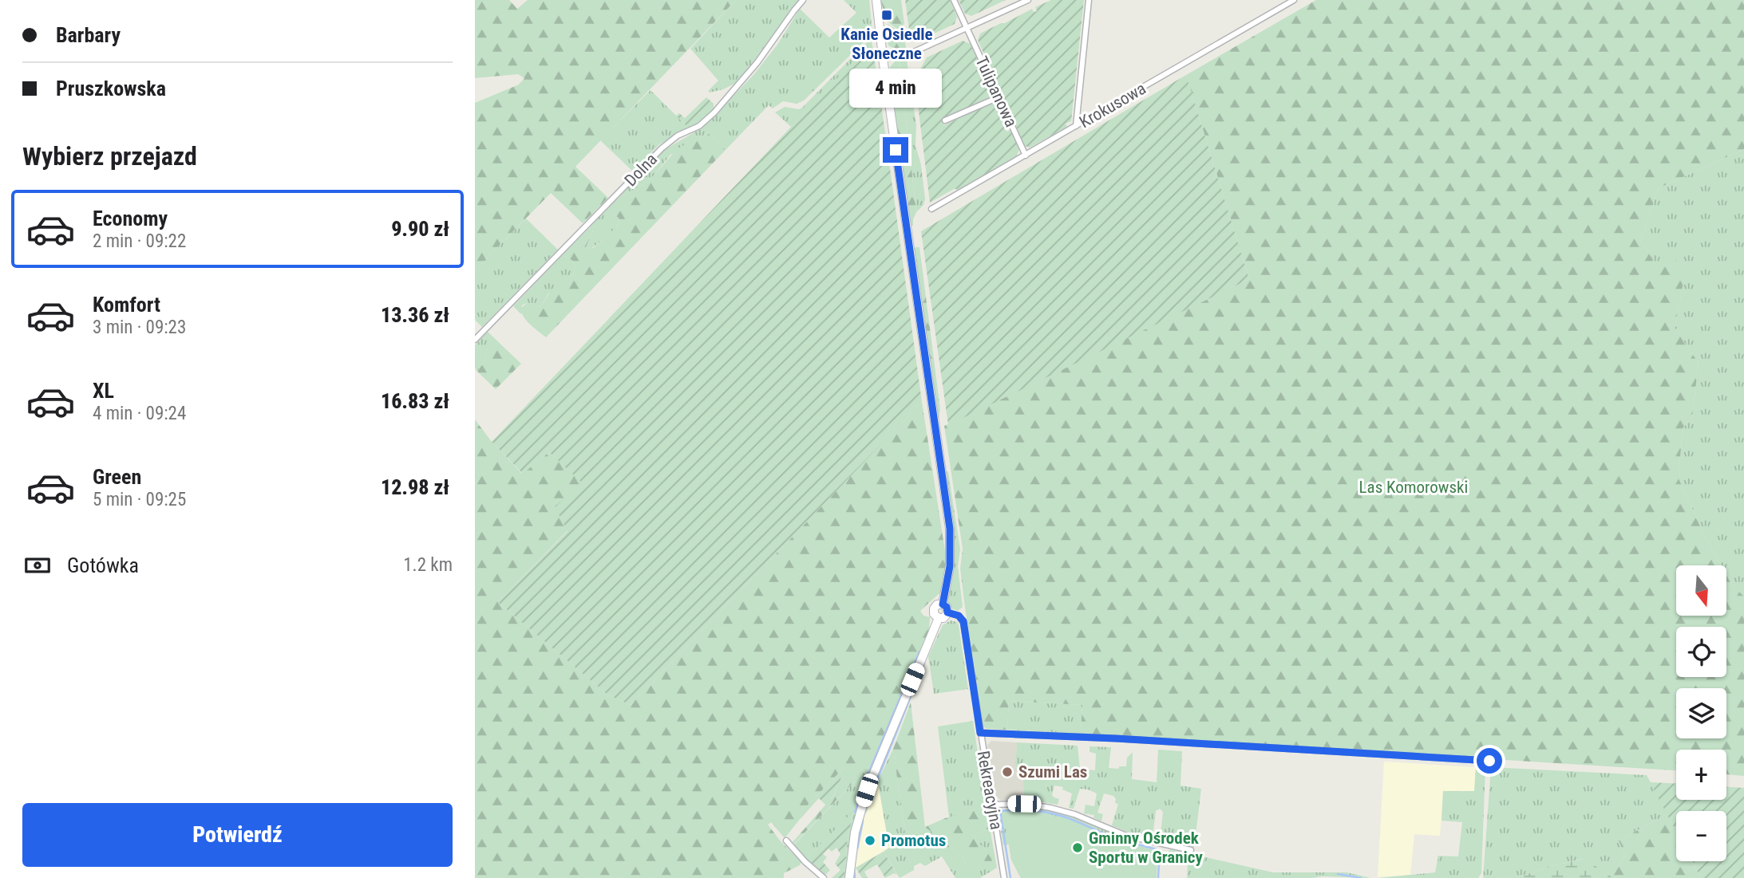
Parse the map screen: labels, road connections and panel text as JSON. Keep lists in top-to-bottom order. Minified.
{"streets":{"street":["Tulipanowa","Krokusowa","Dolna","Rekreacyjna"]},"crossings":[["Tulipanowa","Krokusowa"]],"parks":["Las Komorowski"],"places":{"transit":["Kanie Osiedle Słoneczne"],"other":["Szumi Las","Promotus","Gminny Ośrodek Sportu w Granicy"]},"north":"bottom","page":{"banner":["Barbary","Pruszkowska"],"bubble":"4 min","heading":"Wybierz przejazd","list":[{"name":"Economy","note":"2 min · 09:22","value":"9.90 zł"},{"name":"Komfort","note":"3 min · 09:23","value":"13.36 zł"},{"name":"XL","note":"4 min · 09:24","value":"16.83 zł"},{"name":"Green","note":"5 min · 09:25","value":"12.98 zł"}],"pay":["Gotówka","1.2 km"],"map_buttons":["+","−"],"buttons":"Potwierdź"}}
